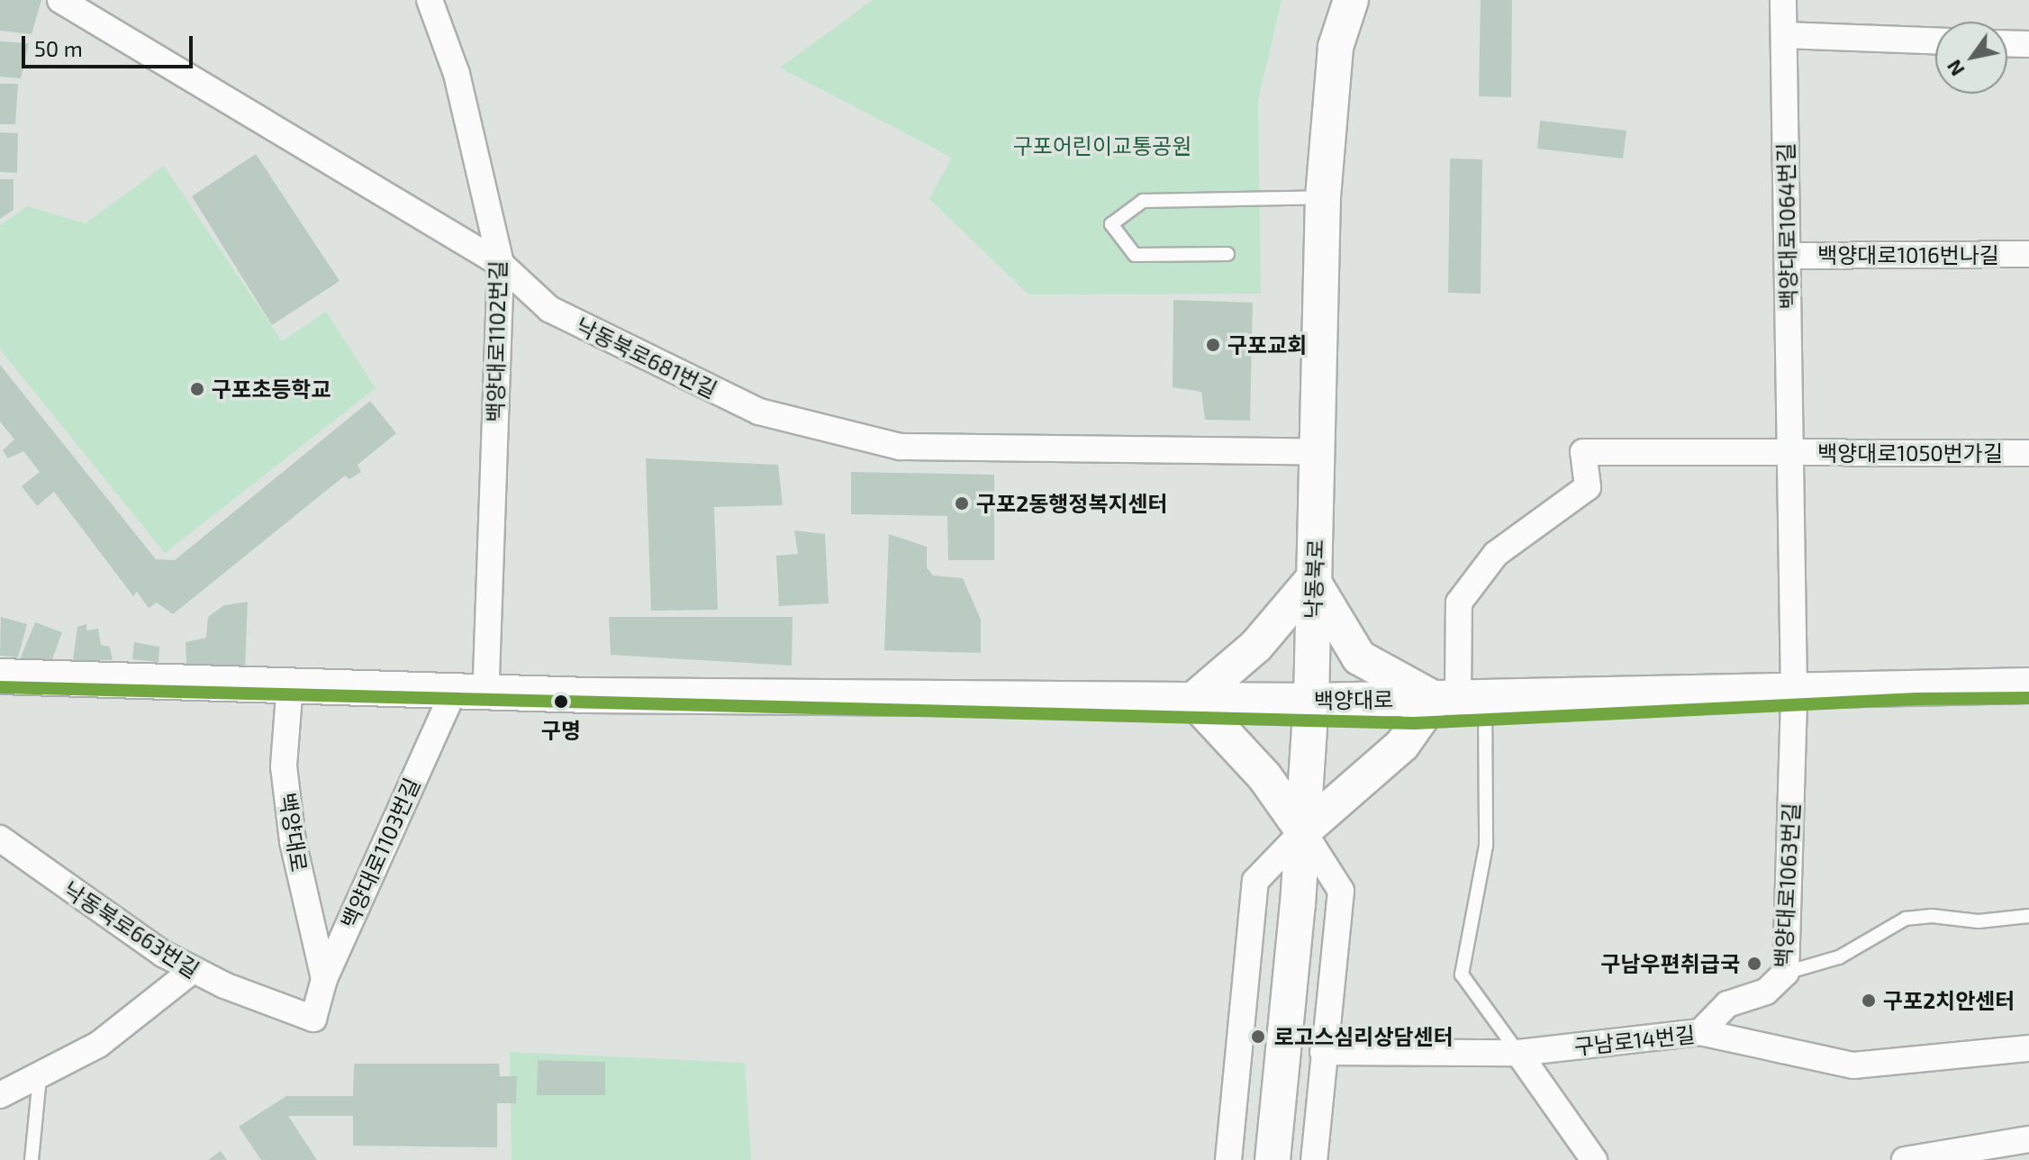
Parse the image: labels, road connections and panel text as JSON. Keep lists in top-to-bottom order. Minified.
{"streets":{"main road":["낙동북로","백양대로"],"street":["백양대로1064번길","백양대로1016번나길","백양대로1102번길","낙동북로681번길","백양대로1050번가길","백양대로1103번길","백양대로1063번길","낙동북로663번길","구남로14번길"]},"crossings":[["백양대로1064번길","백양대로1016번나길"],["백양대로1064번길","백양대로1050번가길"],["백양대로1064번길","백양대로"],["백양대로1064번길","백양대로1063번길"],["백양대로1102번길","낙동북로681번길"],["백양대로1102번길","백양대로"],["백양대로1102번길","백양대로1103번길"],["낙동북로681번길","낙동북로"],["낙동북로","백양대로"],["백양대로","백양대로1103번길"],["백양대로","백양대로1063번길"],["백양대로1103번길","낙동북로663번길"],["백양대로1063번길","구남로14번길"]],"parks":["구포어린이교통공원"],"places":["구포교회","구포초등학교","구포2동행정복지센터","구명","구남우편취급국","구포2치안센터","로고스심리상담센터"],"scale_bar":"50 m","north":"bottom left"}
